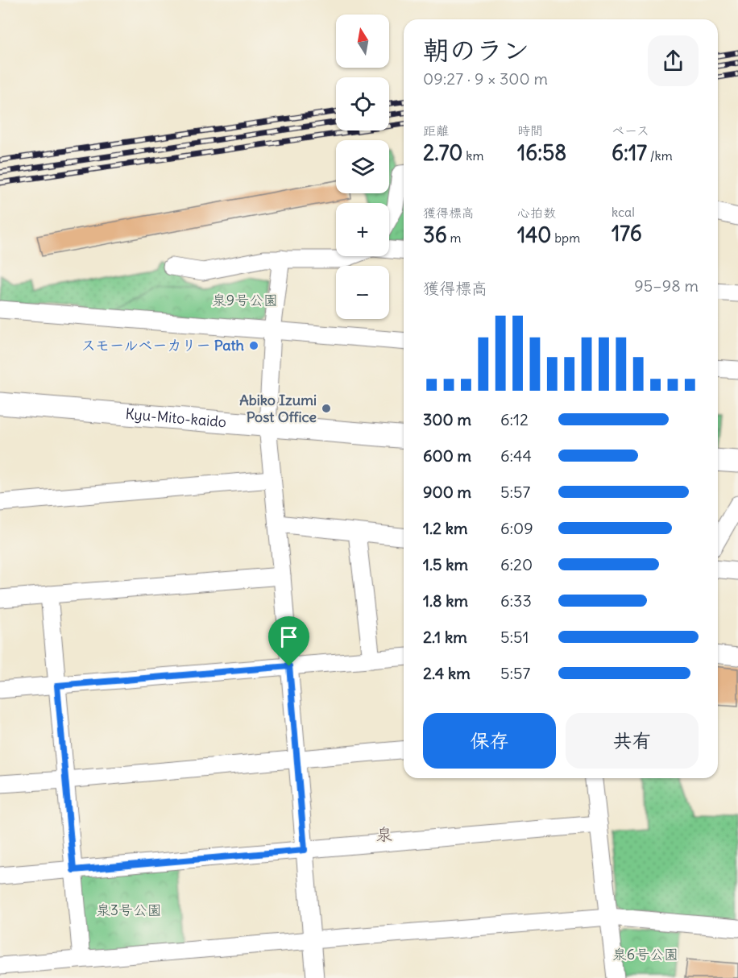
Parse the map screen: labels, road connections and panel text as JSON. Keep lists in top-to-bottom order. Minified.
{"streets":{"street":["Kyu-Mito-kaido"]},"districts":["泉"],"parks":["泉9号公園","泉3号公園","泉6号公園"],"places":["スモールベーカリー Path","Abiko Izumi Post Office"],"north":"top","page":{"map_buttons":["+","−"],"heading":["朝のラン","09:27 · 9 × 300 m"],"stats":[["距離","2.70 km"],["時間","16:58"],["ペース","6:17 /km"],["獲得標高","36 m"],["心拍数","140 bpm"],["kcal","176"]],"chart":["獲得標高","95–98 m"],"list":[{"name":"300 m","note":"6:12"},{"name":"600 m","note":"6:44"},{"name":"900 m","note":"5:57"},{"name":"1.2 km","note":"6:09"},{"name":"1.5 km","note":"6:20"},{"name":"1.8 km","note":"6:33"},{"name":"2.1 km","note":"5:51"},{"name":"2.4 km","note":"5:57"}],"buttons":["保存","共有"]}}
